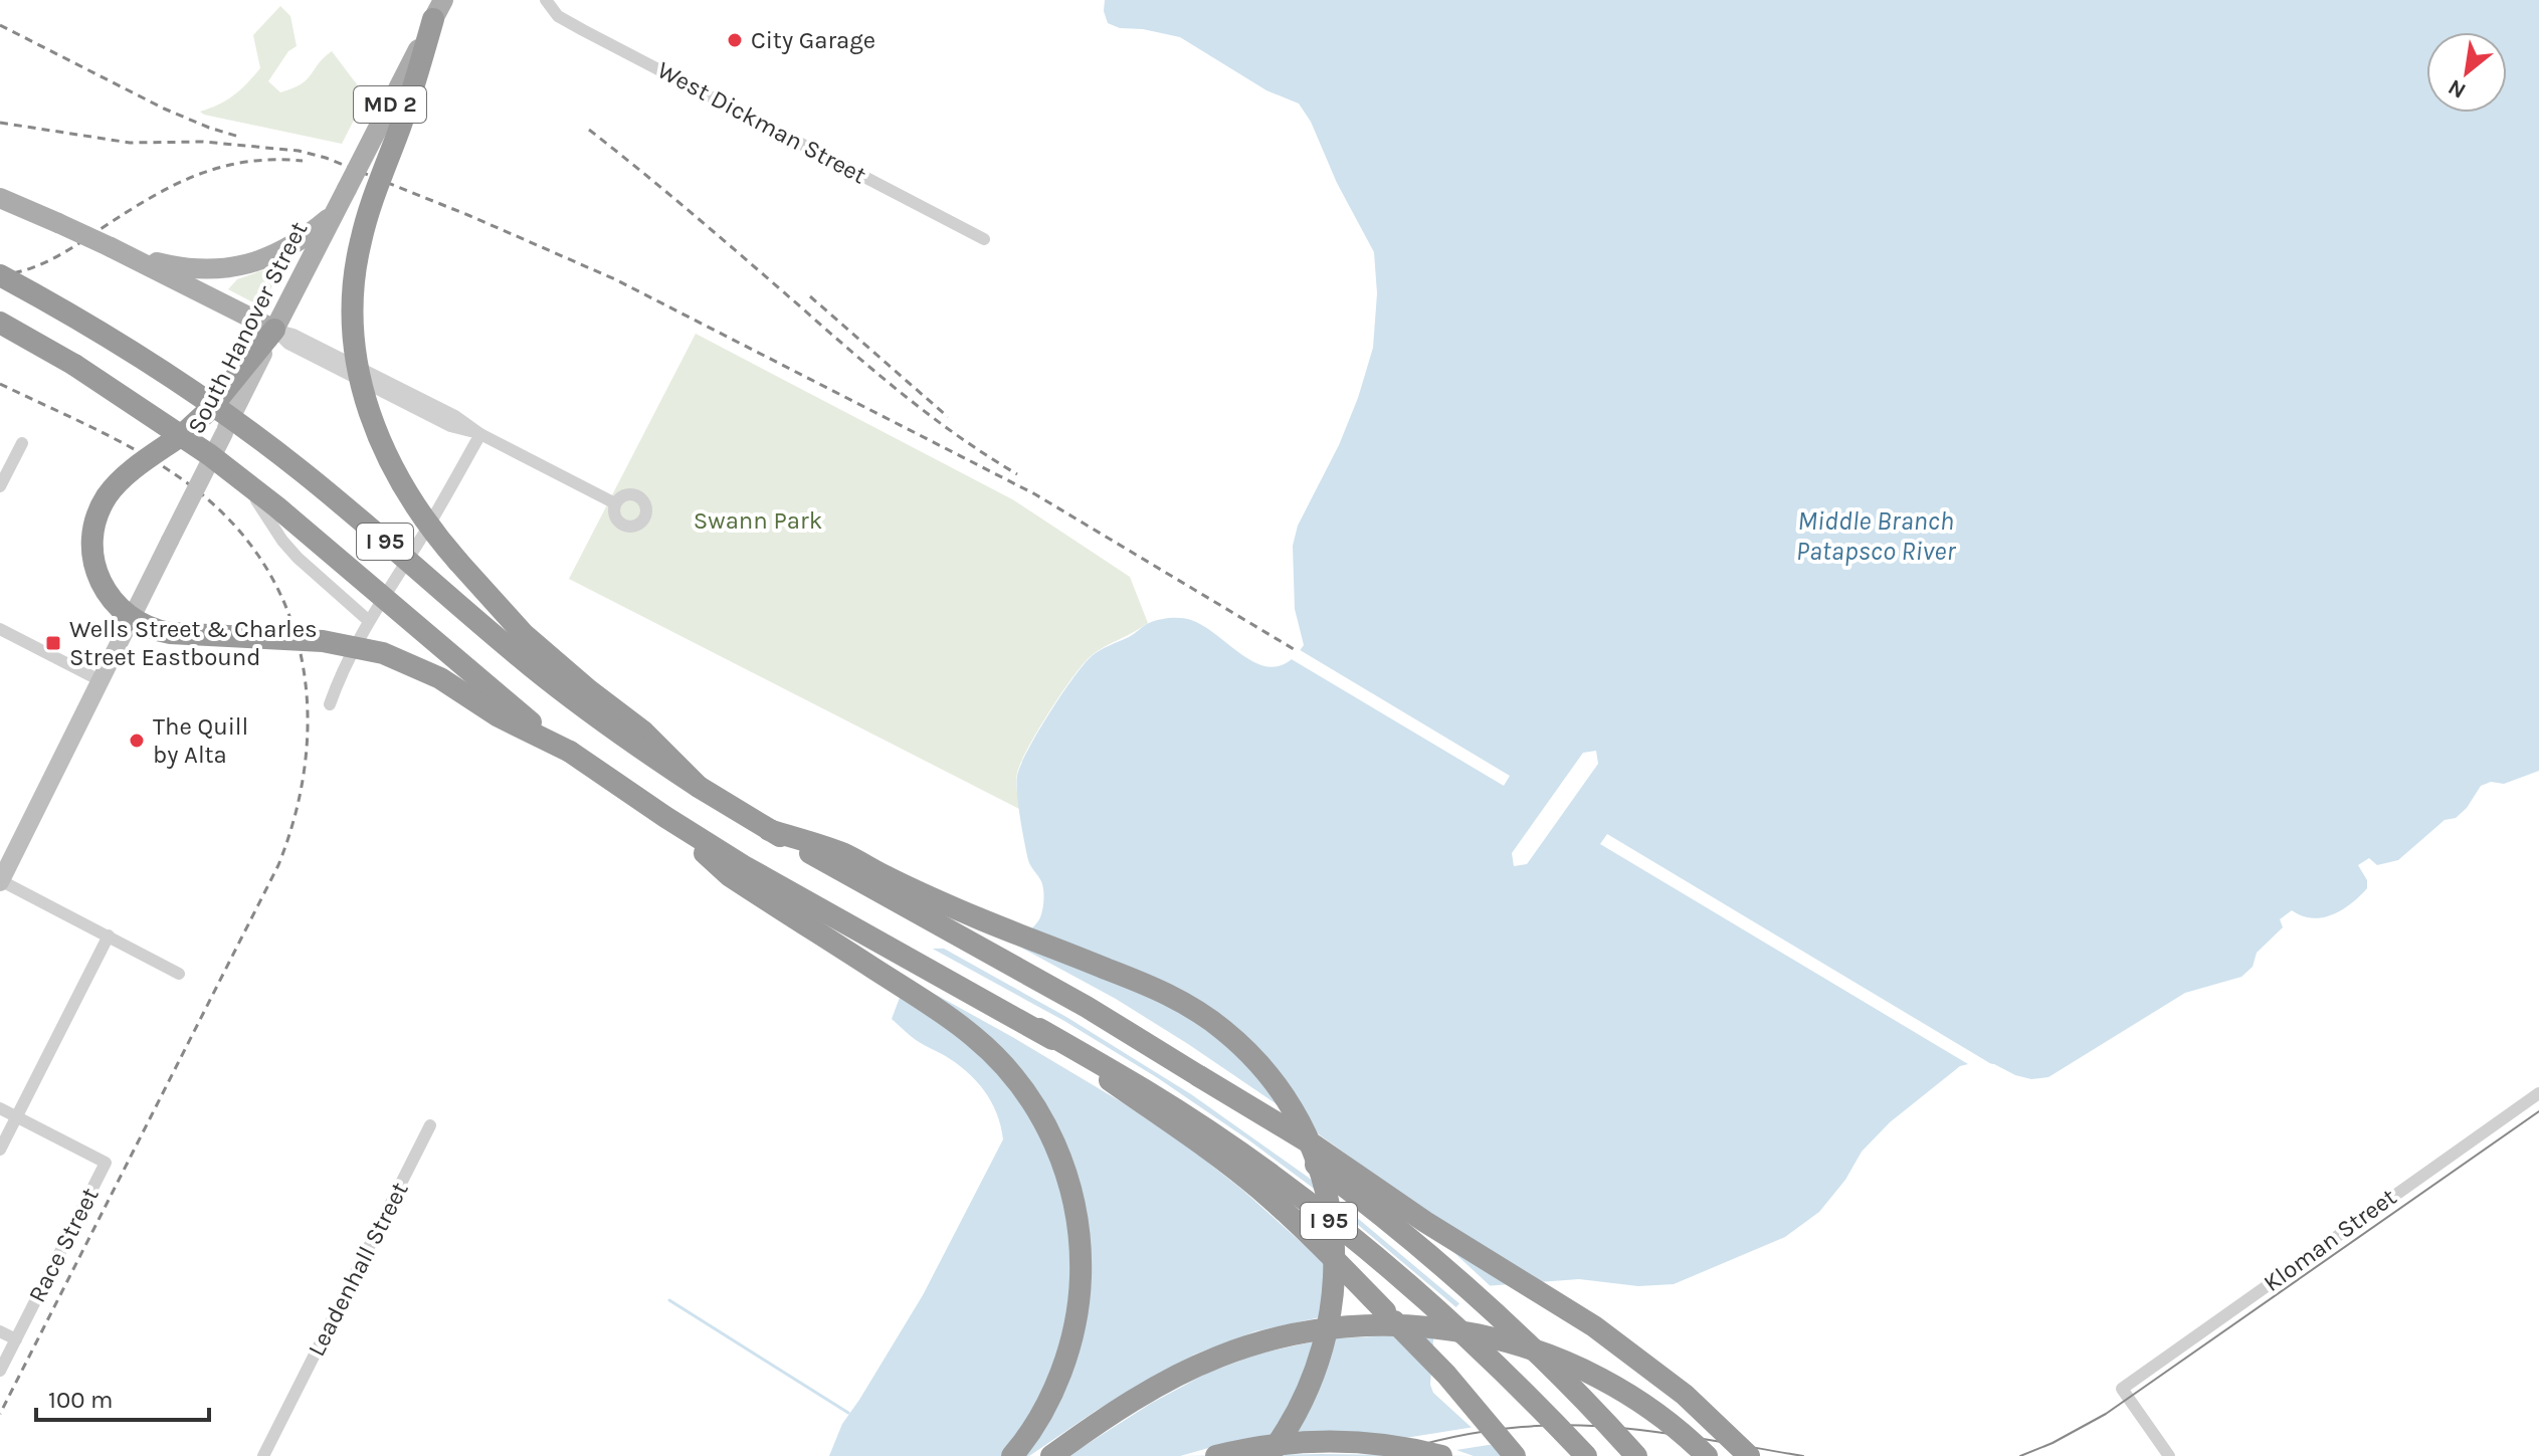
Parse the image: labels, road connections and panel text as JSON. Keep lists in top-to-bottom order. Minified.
{"streets":{"highway":["I 95"],"main road":["MD 2","South Hanover Street"],"street":["West Dickman Street","Kloman Street","Race Street","Leadenhall Street"]},"water":["Middle Branch Patapsco River"],"parks":["Swann Park"],"places":{"other":["City Garage","The Quill by Alta"],"transit":["Wells Street & Charles Street Eastbound"]},"scale_bar":"100 m","north":"bottom left"}
